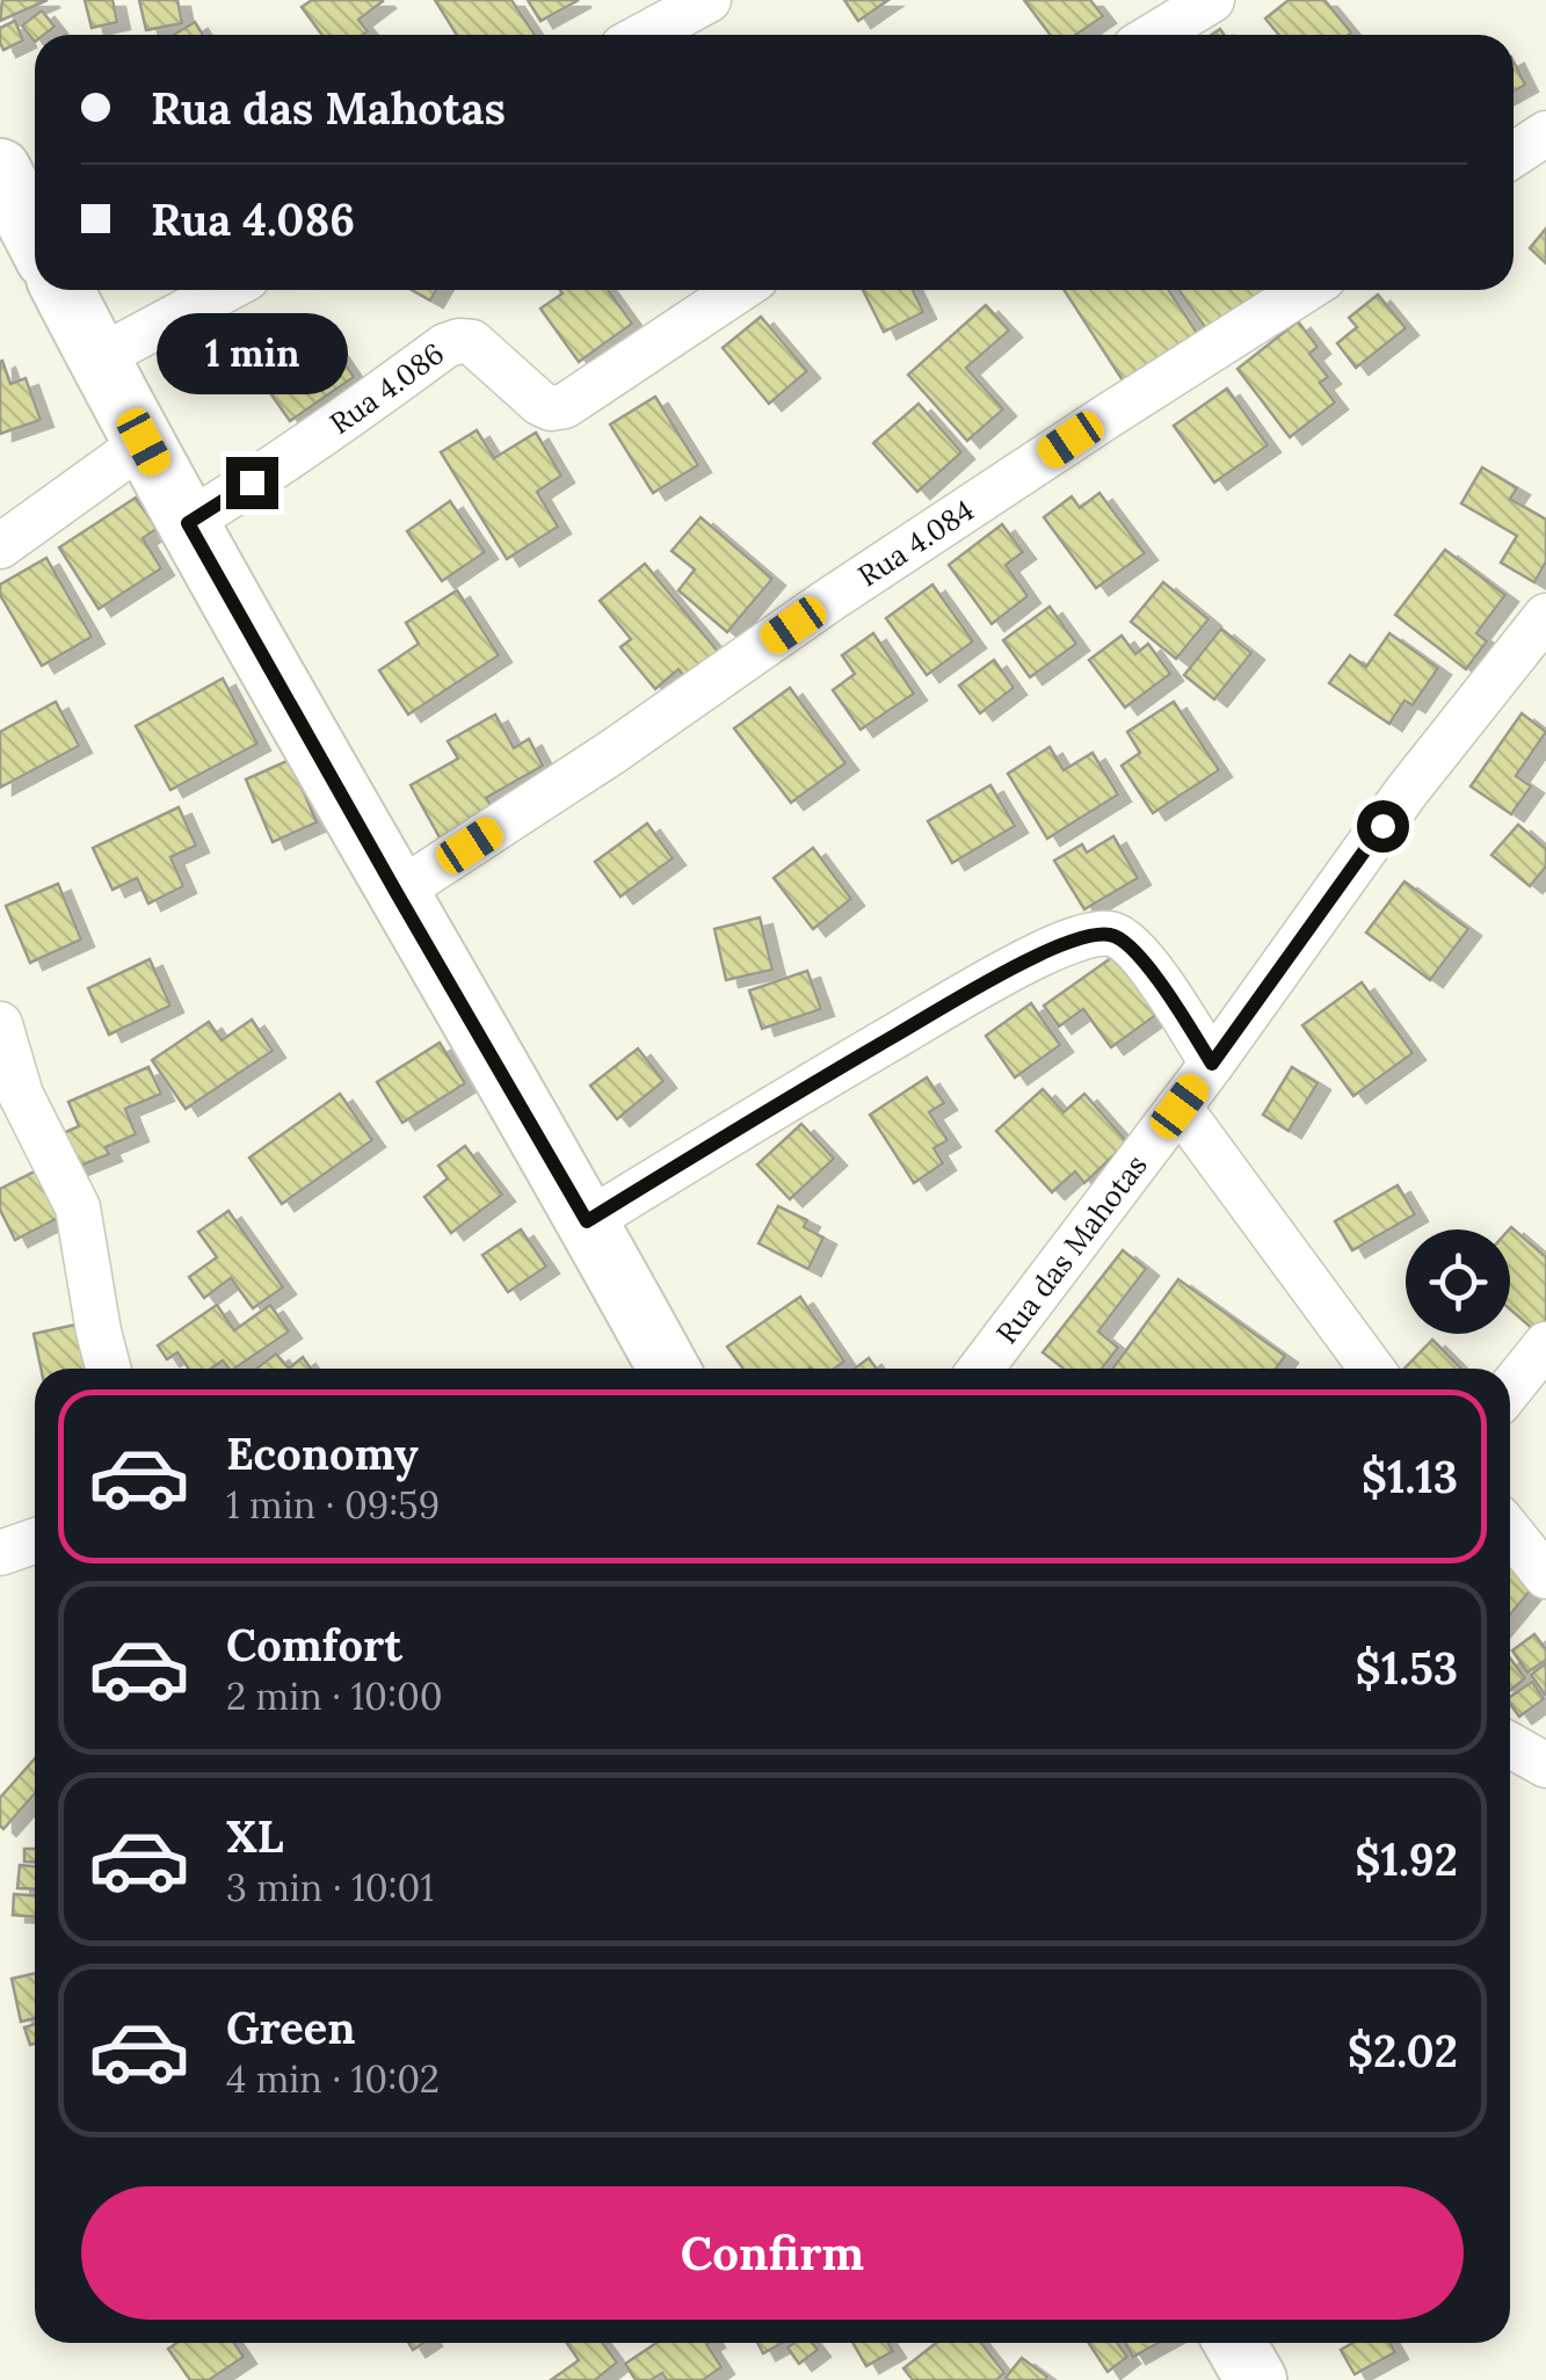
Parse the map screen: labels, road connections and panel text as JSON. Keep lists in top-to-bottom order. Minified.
{"streets":{"street":["Rua 4.086","Rua 4.084","Rua das Mahotas"]},"page":{"banner":["Rua das Mahotas","Rua 4.086"],"bubble":"1 min","list":[{"name":"Economy","note":"1 min · 09:59","value":"$1.13"},{"name":"Comfort","note":"2 min · 10:00","value":"$1.53"},{"name":"XL","note":"3 min · 10:01","value":"$1.92"},{"name":"Green","note":"4 min · 10:02","value":"$2.02"}],"buttons":"Confirm"}}
